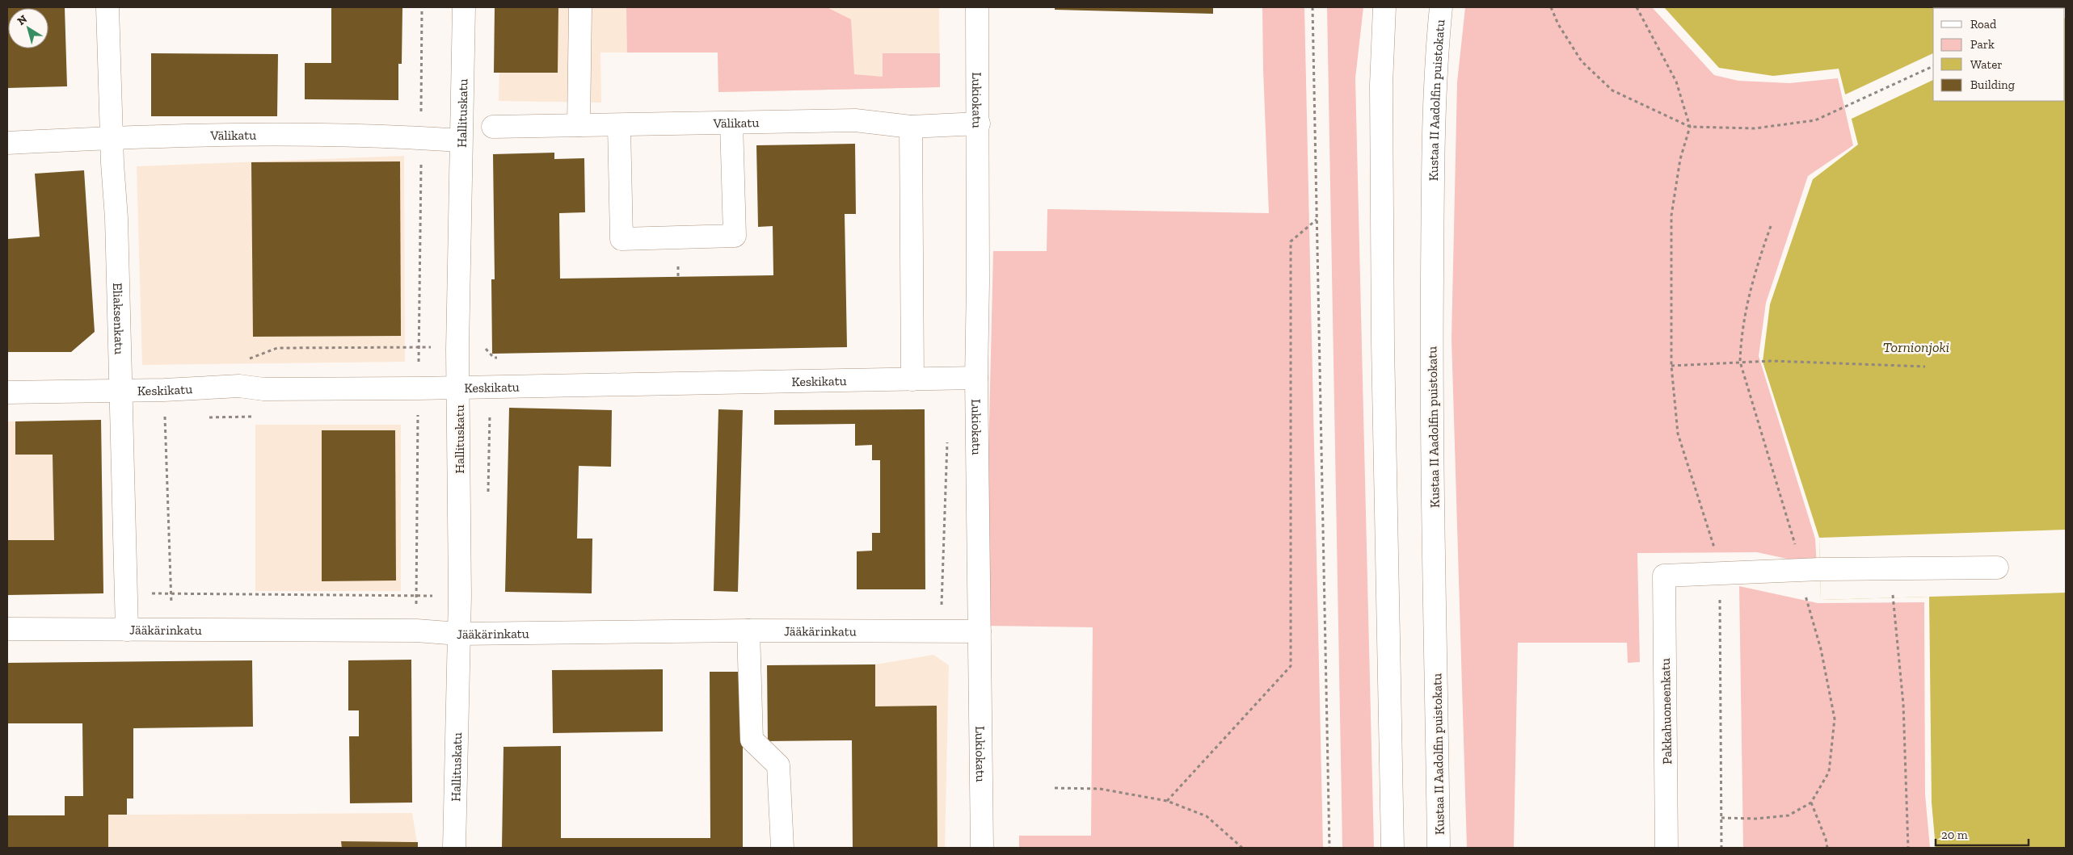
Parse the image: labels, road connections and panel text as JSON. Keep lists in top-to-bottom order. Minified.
{"streets":{"main road":["Lukiokatu","Kustaa II Aadolfin puistokatu","Hallituskatu","Välikatu","Eliaksenkatu","Keskikatu","Jääkärinkatu","Pakkahuoneenkatu"]},"crossings":[["Lukiokatu","Välikatu"],["Lukiokatu","Keskikatu"],["Lukiokatu","Jääkärinkatu"],["Hallituskatu","Välikatu"],["Hallituskatu","Keskikatu"],["Hallituskatu","Jääkärinkatu"],["Välikatu","Eliaksenkatu"],["Eliaksenkatu","Keskikatu"],["Eliaksenkatu","Jääkärinkatu"]],"water":["Tornionjoki"],"legend":["Road","Park","Water","Building"],"scale_bar":"20 m","north":"top left"}
